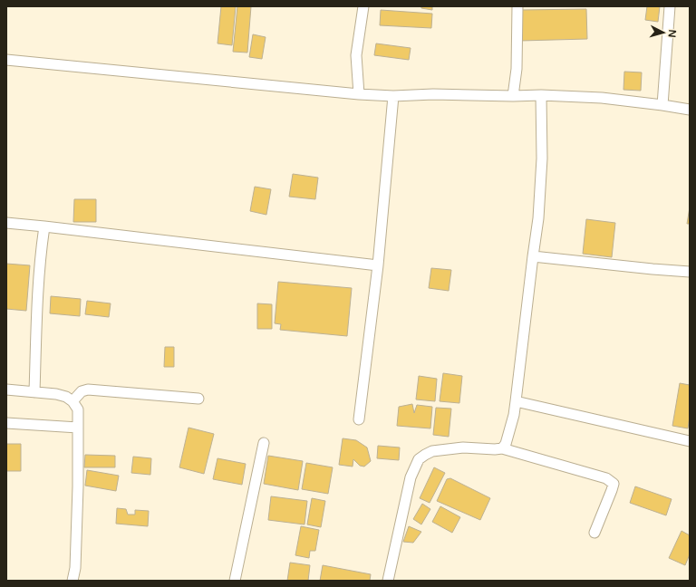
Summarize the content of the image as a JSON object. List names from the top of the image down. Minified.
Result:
{"north":"right"}
